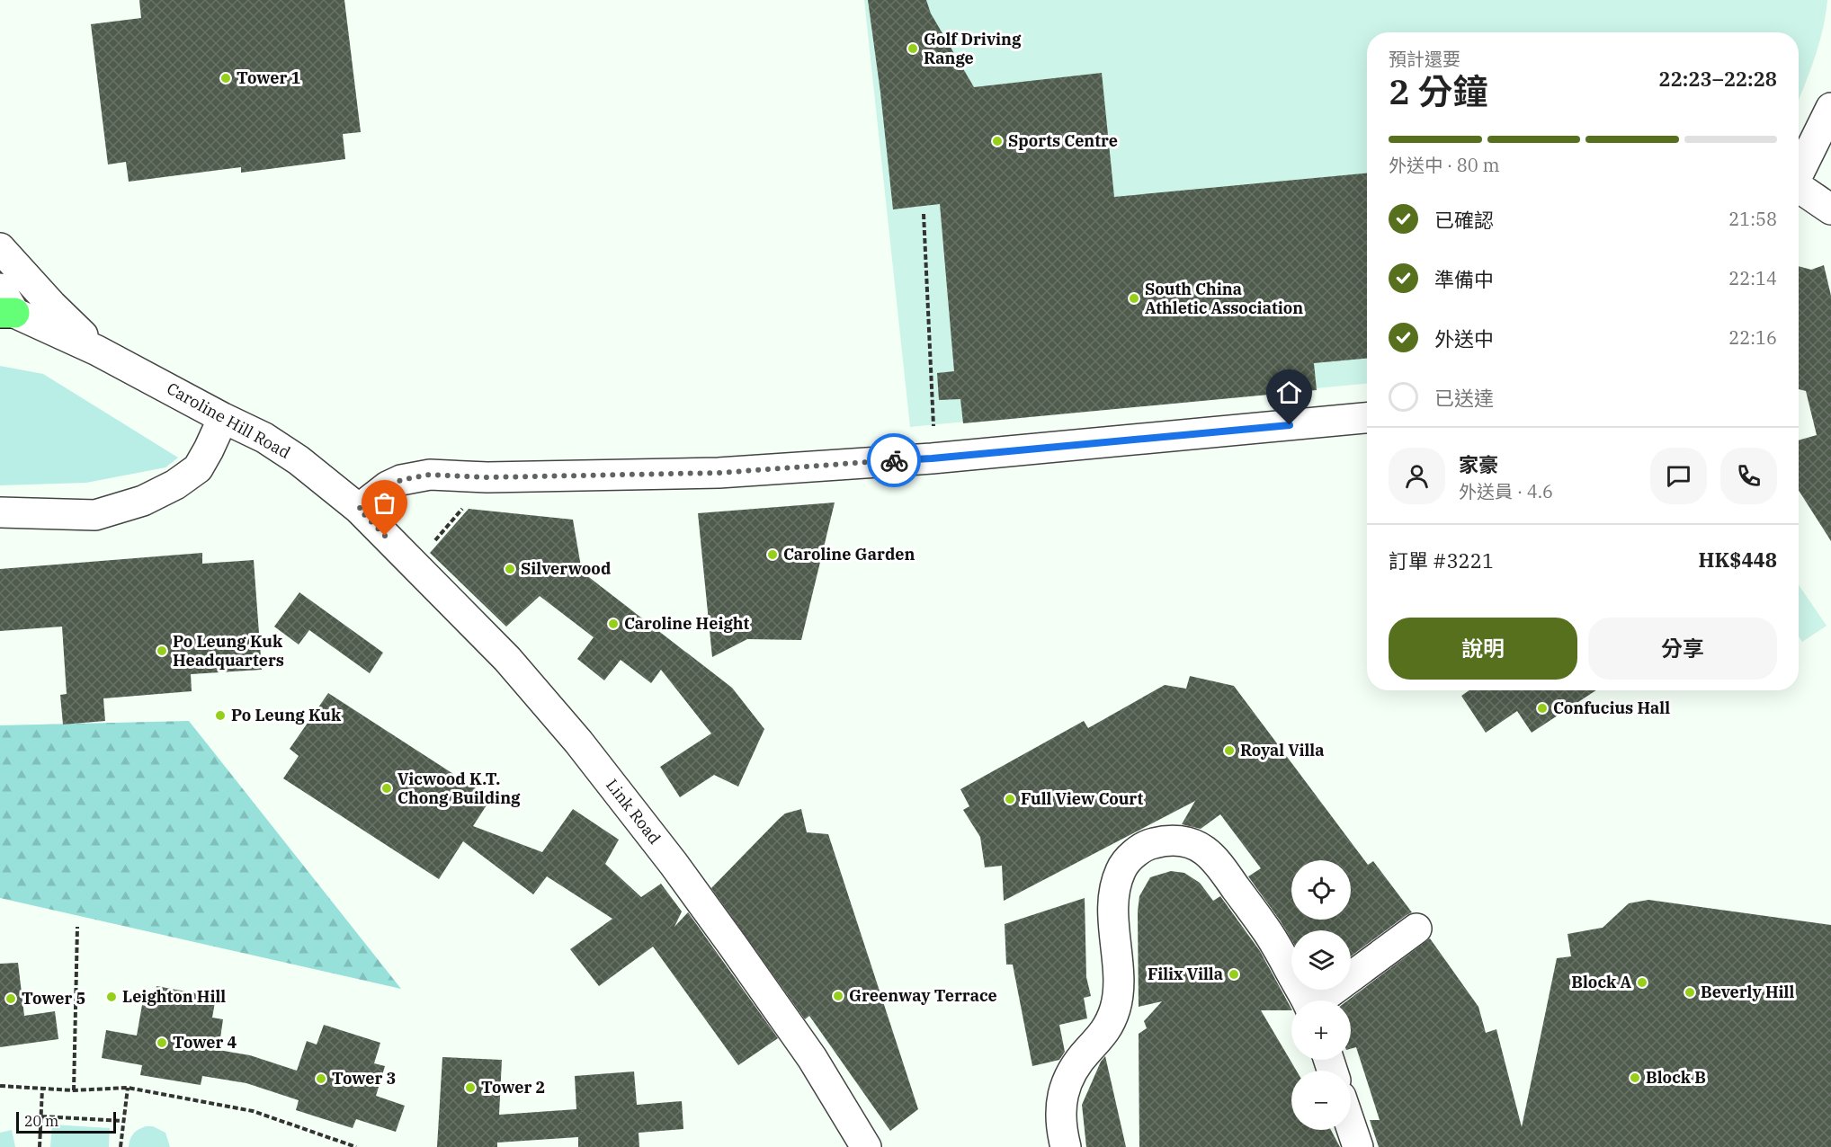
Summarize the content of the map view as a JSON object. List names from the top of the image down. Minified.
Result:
{"streets":{"street":["Caroline Hill Road","Link Road"]},"crossings":[["Caroline Hill Road","Link Road"]],"places":["Golf Driving Range","Tower 1","Sports Centre","South China Athletic Association","Caroline Garden","Silverwood","Caroline Height","Po Leung Kuk Headquarters","Confucius Hall","Po Leung Kuk","Royal Villa","Vicwood K.T. Chong Building","Full View Court","Filix Villa","Block A","Beverly Hill","Greenway Terrace","Leighton Hill","Tower 5","Tower 4","Block B","Tower 3","Tower 2"],"scale_bar":"20 m","page":{"heading":["2 分鐘","預計還要","22:23–22:28"],"panel":["家豪","外送員 · 4.6","訂單 #3221","HK$448"],"bar":"外送中 · 80 m","list":[["已確認","21:58"],["準備中","22:14"],["外送中","22:16"],"已送達"],"buttons":["說明","分享"],"map_buttons":["+","−"],"scale":"20 m"}}
